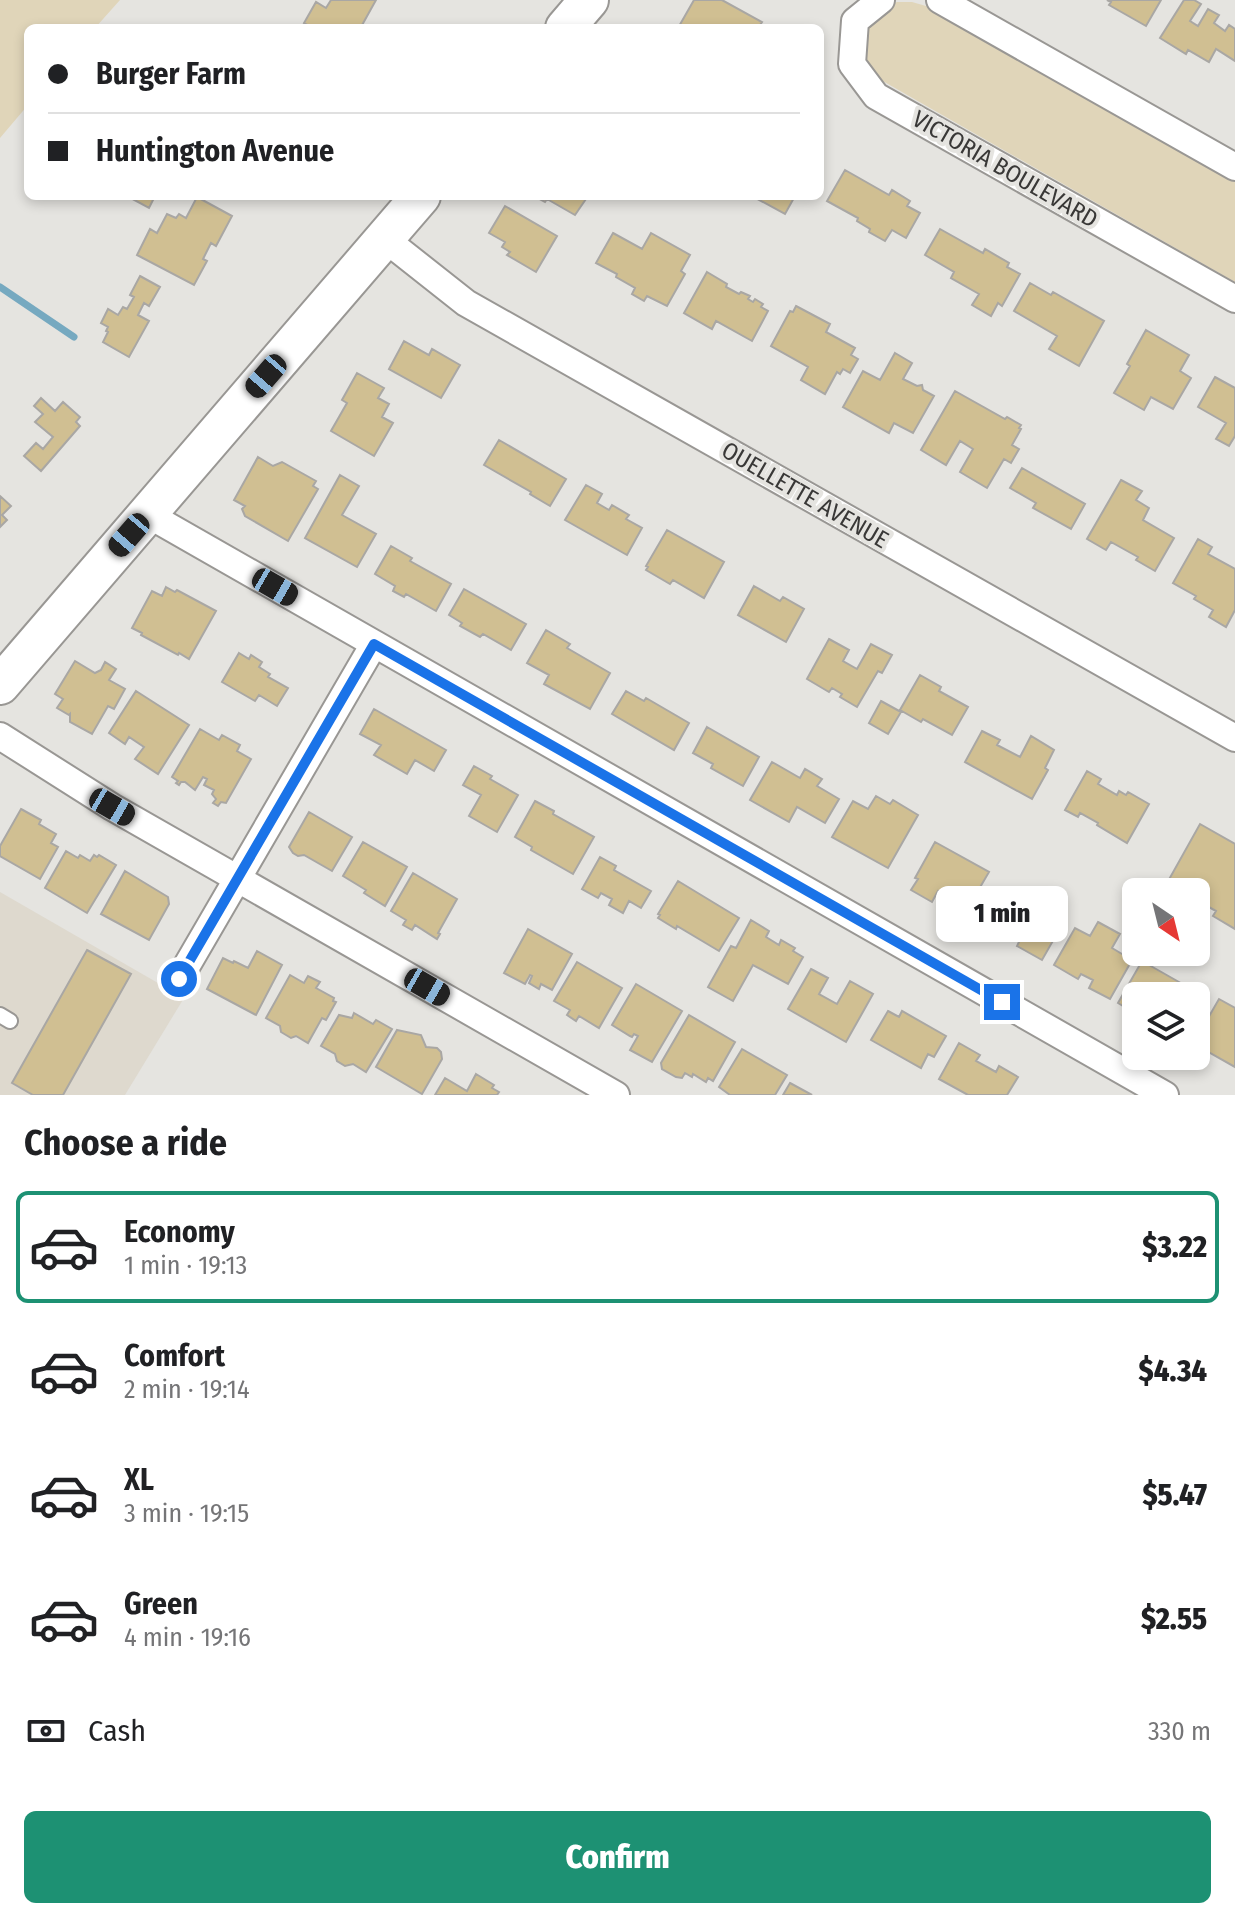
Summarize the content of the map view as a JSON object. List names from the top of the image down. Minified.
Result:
{"streets":{"street":["VICTORIA BOULEVARD","OUELLETTE AVENUE"]},"north":"bottom right","page":{"banner":["Burger Farm","Huntington Avenue"],"bubble":"1 min","heading":"Choose a ride","list":[{"name":"Economy","note":"1 min · 19:13","value":"$3.22"},{"name":"Comfort","note":"2 min · 19:14","value":"$4.34"},{"name":"XL","note":"3 min · 19:15","value":"$5.47"},{"name":"Green","note":"4 min · 19:16","value":"$2.55"}],"pay":["Cash","330 m"],"buttons":"Confirm"}}
